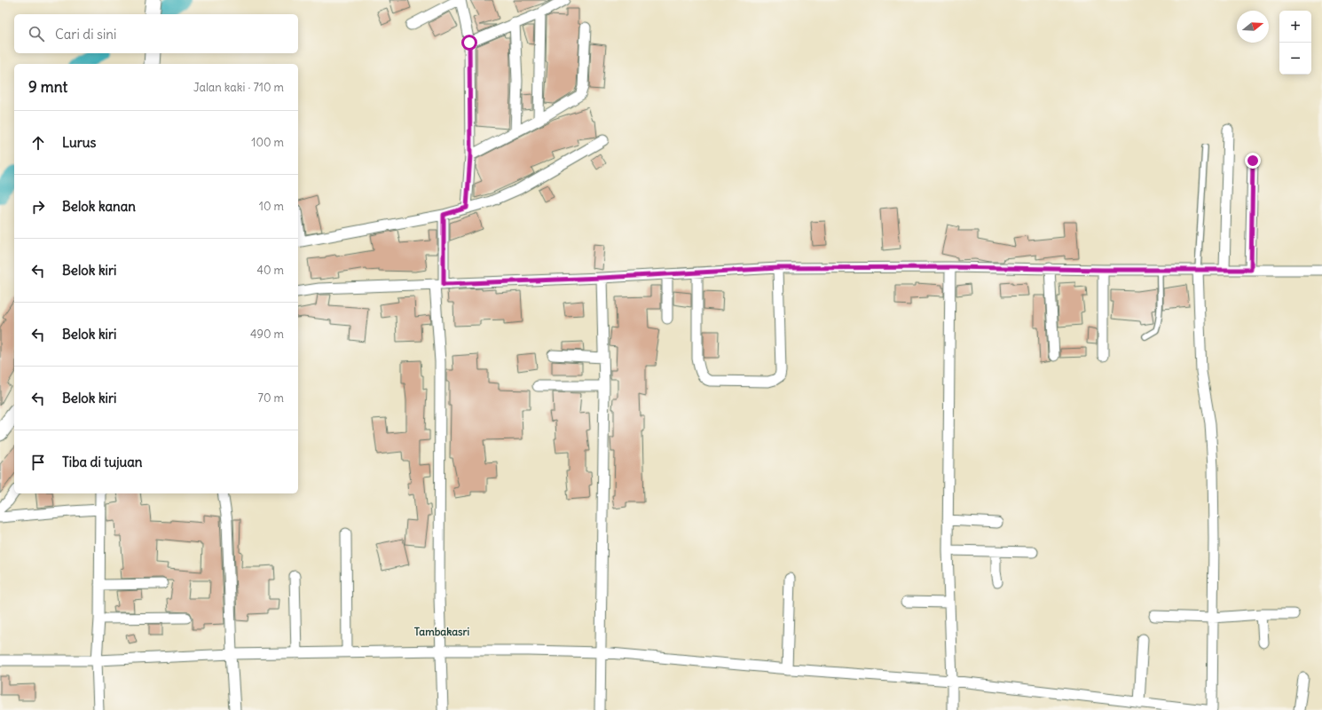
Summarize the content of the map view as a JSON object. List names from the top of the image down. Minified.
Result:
{"districts":["Tambakasri"],"north":"right","page":{"map_buttons":["+","−"],"search":"Cari di sini","heading":["9 mnt","Jalan kaki · 710 m"],"list":[["Lurus","100 m"],["Belok kanan","10 m"],["Belok kiri","40 m"],["Belok kiri","490 m"],["Belok kiri","70 m"],"Tiba di tujuan"]}}
